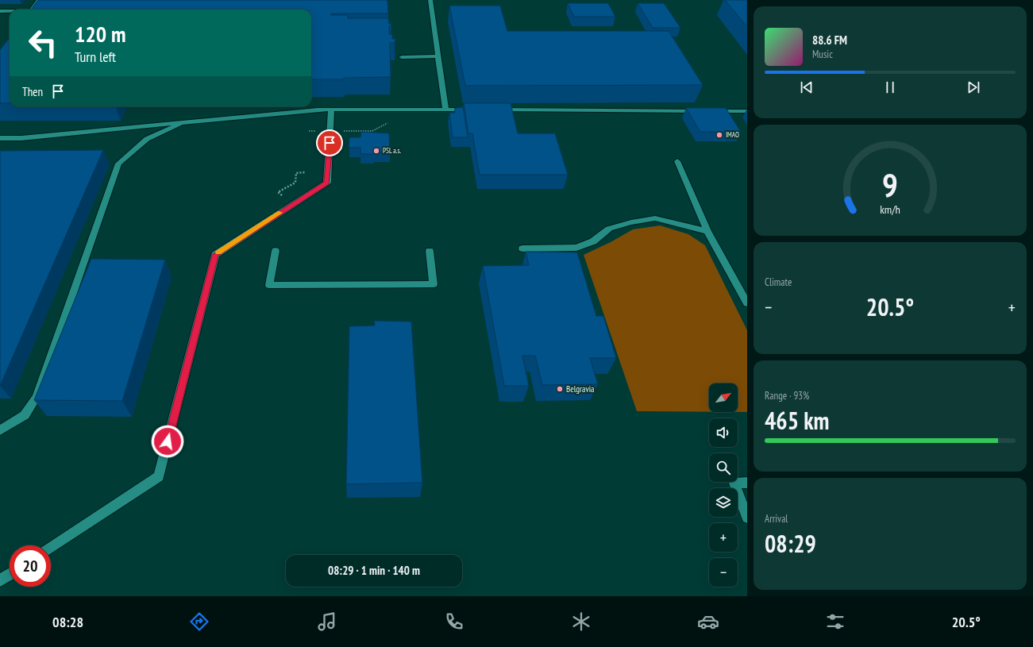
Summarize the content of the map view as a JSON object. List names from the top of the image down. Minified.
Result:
{"places":["IMAO","PSL a.s.","Belgravia"],"north":"top right","page":{"turn":["120 m","Turn left"],"song":["88.6 FM","Music"],"then":"Then","tile":["Climate",["Range · 93%","465 km"],["Arrival","08:29"]],"heat":["−","20.5°","+"],"map_buttons":["+","−"],"limit":"20","trip":"08:29 · 1 min · 140 m","tabs":["08:28","20.5°"],"gauge":["9","km/h"]}}
